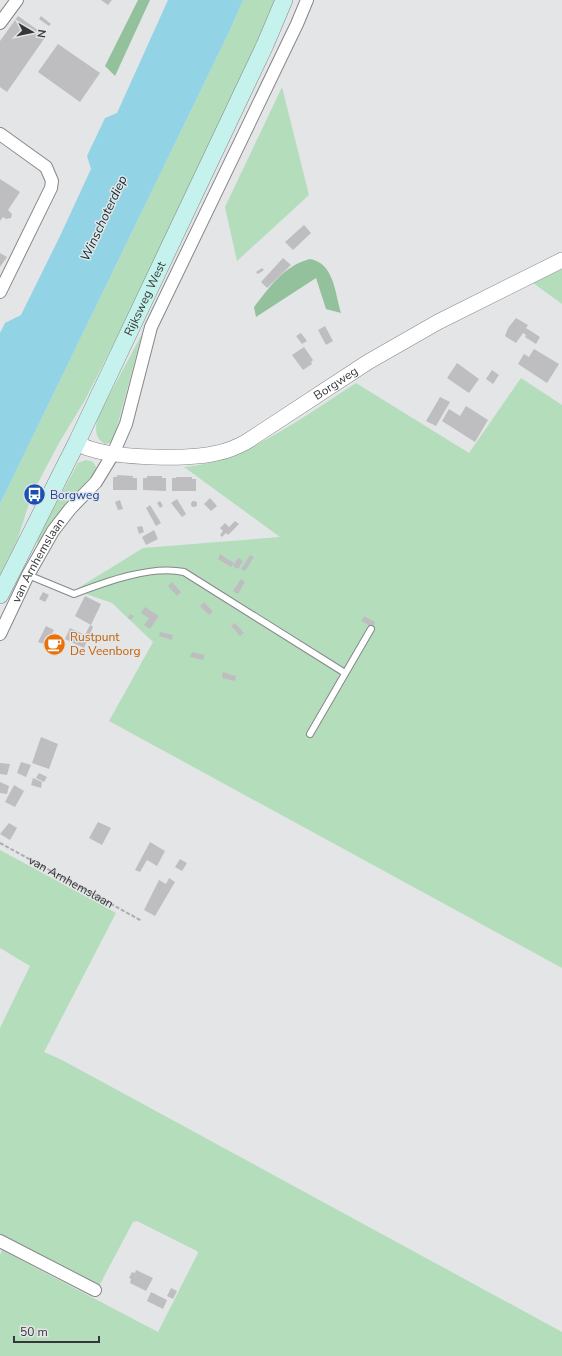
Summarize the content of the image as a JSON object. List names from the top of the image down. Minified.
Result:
{"streets":{"main road":["Rijksweg West"],"street":["Borgweg","van Arnhemslaan"]},"crossings":[["Rijksweg West","Borgweg"],["Rijksweg West","van Arnhemslaan"],["Borgweg","van Arnhemslaan"]],"water":["Winschoterdiep"],"places":{"bus stop":["Borgweg"],"cafe":["Rustpunt De Veenborg"]},"scale_bar":"50 m","north":"right"}
